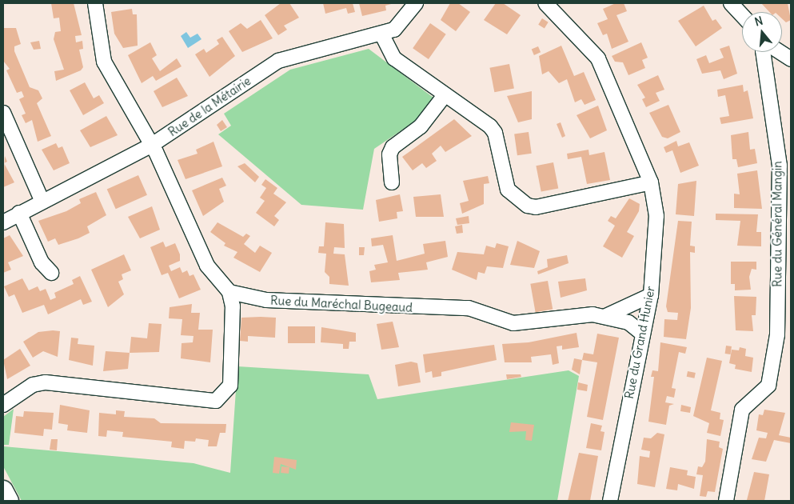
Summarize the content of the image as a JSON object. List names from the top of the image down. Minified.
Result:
{"streets":{"street":["Rue de la Métairie","Rue du Général Mangin","Rue du Maréchal Bugeaud","Rue du Grand Hunier"]},"crossings":[["Rue du Maréchal Bugeaud","Rue du Grand Hunier"]],"north":"top"}
